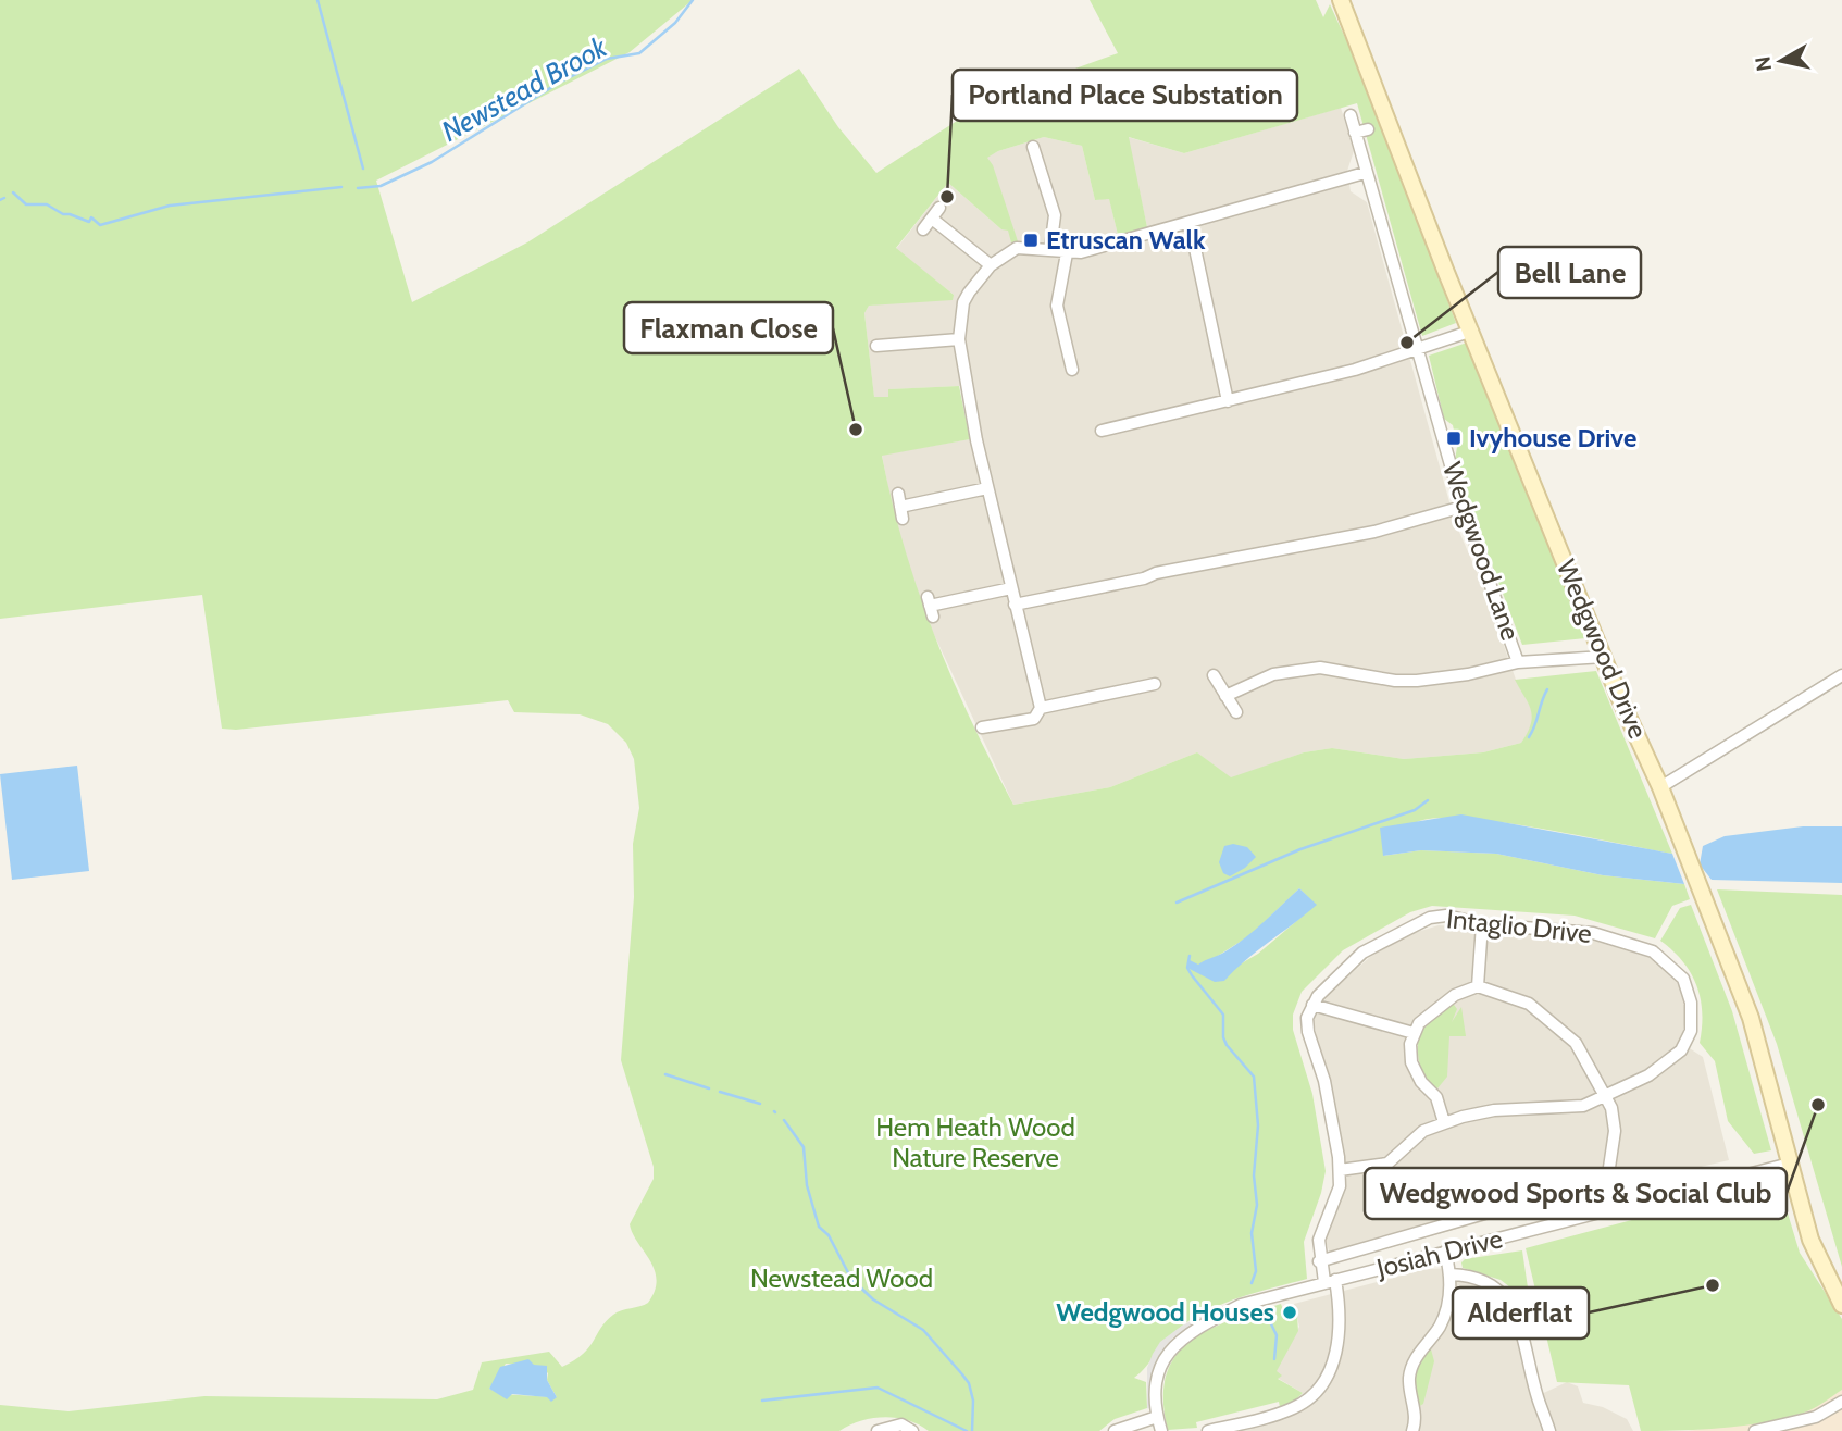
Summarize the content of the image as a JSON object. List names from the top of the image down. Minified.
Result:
{"streets":{"street":["Wedgwood Lane","Wedgwood Drive","Intaglio Drive","Josiah Drive"]},"crossings":[["Wedgwood Drive","Josiah Drive"]],"water":["Newstead Brook"],"parks":["Hem Heath Wood Nature Reserve","Newstead Wood"],"places":{"other":["Portland Place Substation","Bell Lane","Flaxman Close","Wedgwood Sports & Social Club","Alderflat","Wedgwood Houses"],"transit":["Etruscan Walk","Ivyhouse Drive"]},"north":"left"}
